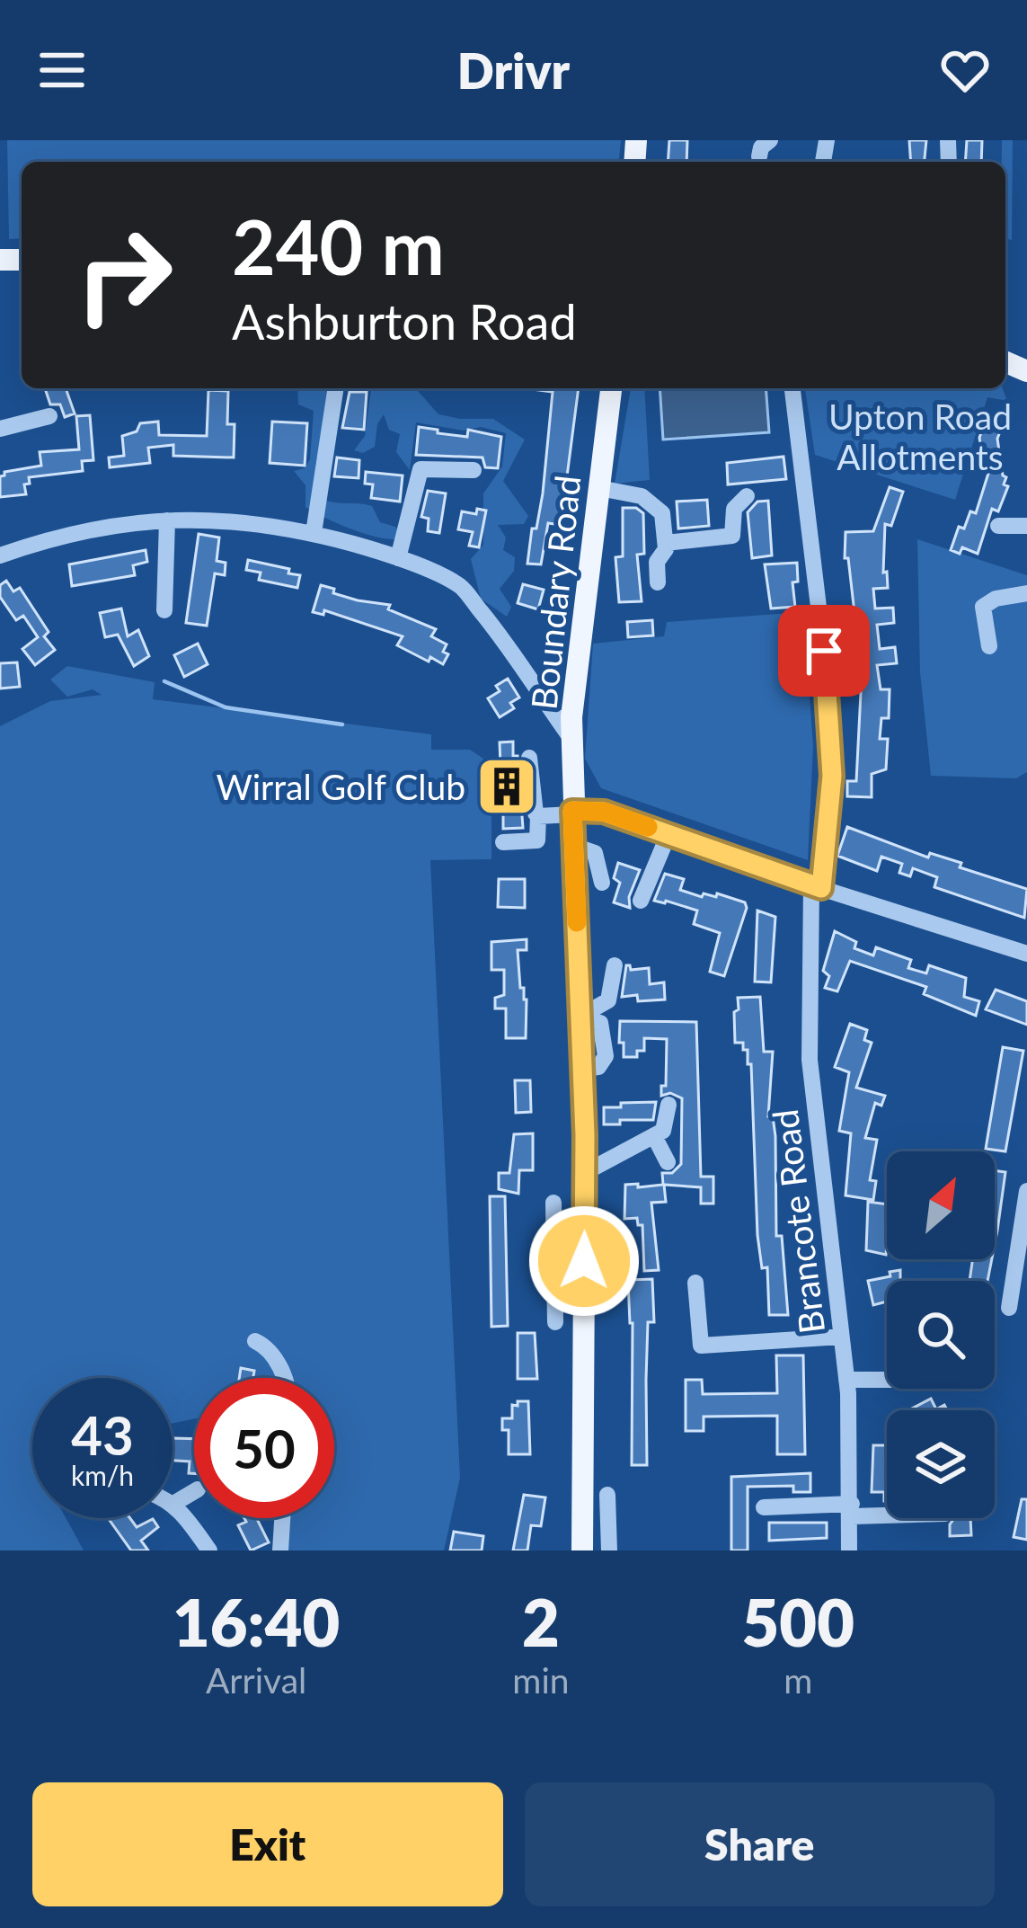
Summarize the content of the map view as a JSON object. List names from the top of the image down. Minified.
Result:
{"streets":{"main road":["Boundary Road"],"street":["Brancote Road"]},"parks":["Upton Road Allotments"],"places":{"building":["Wirral Golf Club"]},"north":"top right","page":{"header":"Drivr","turn":["240 m","Ashburton Road"],"speed":"43 km/h","limit":"50","eta":["16:40","Arrival","2","min","500","m"],"buttons":["Exit","Share"]}}
